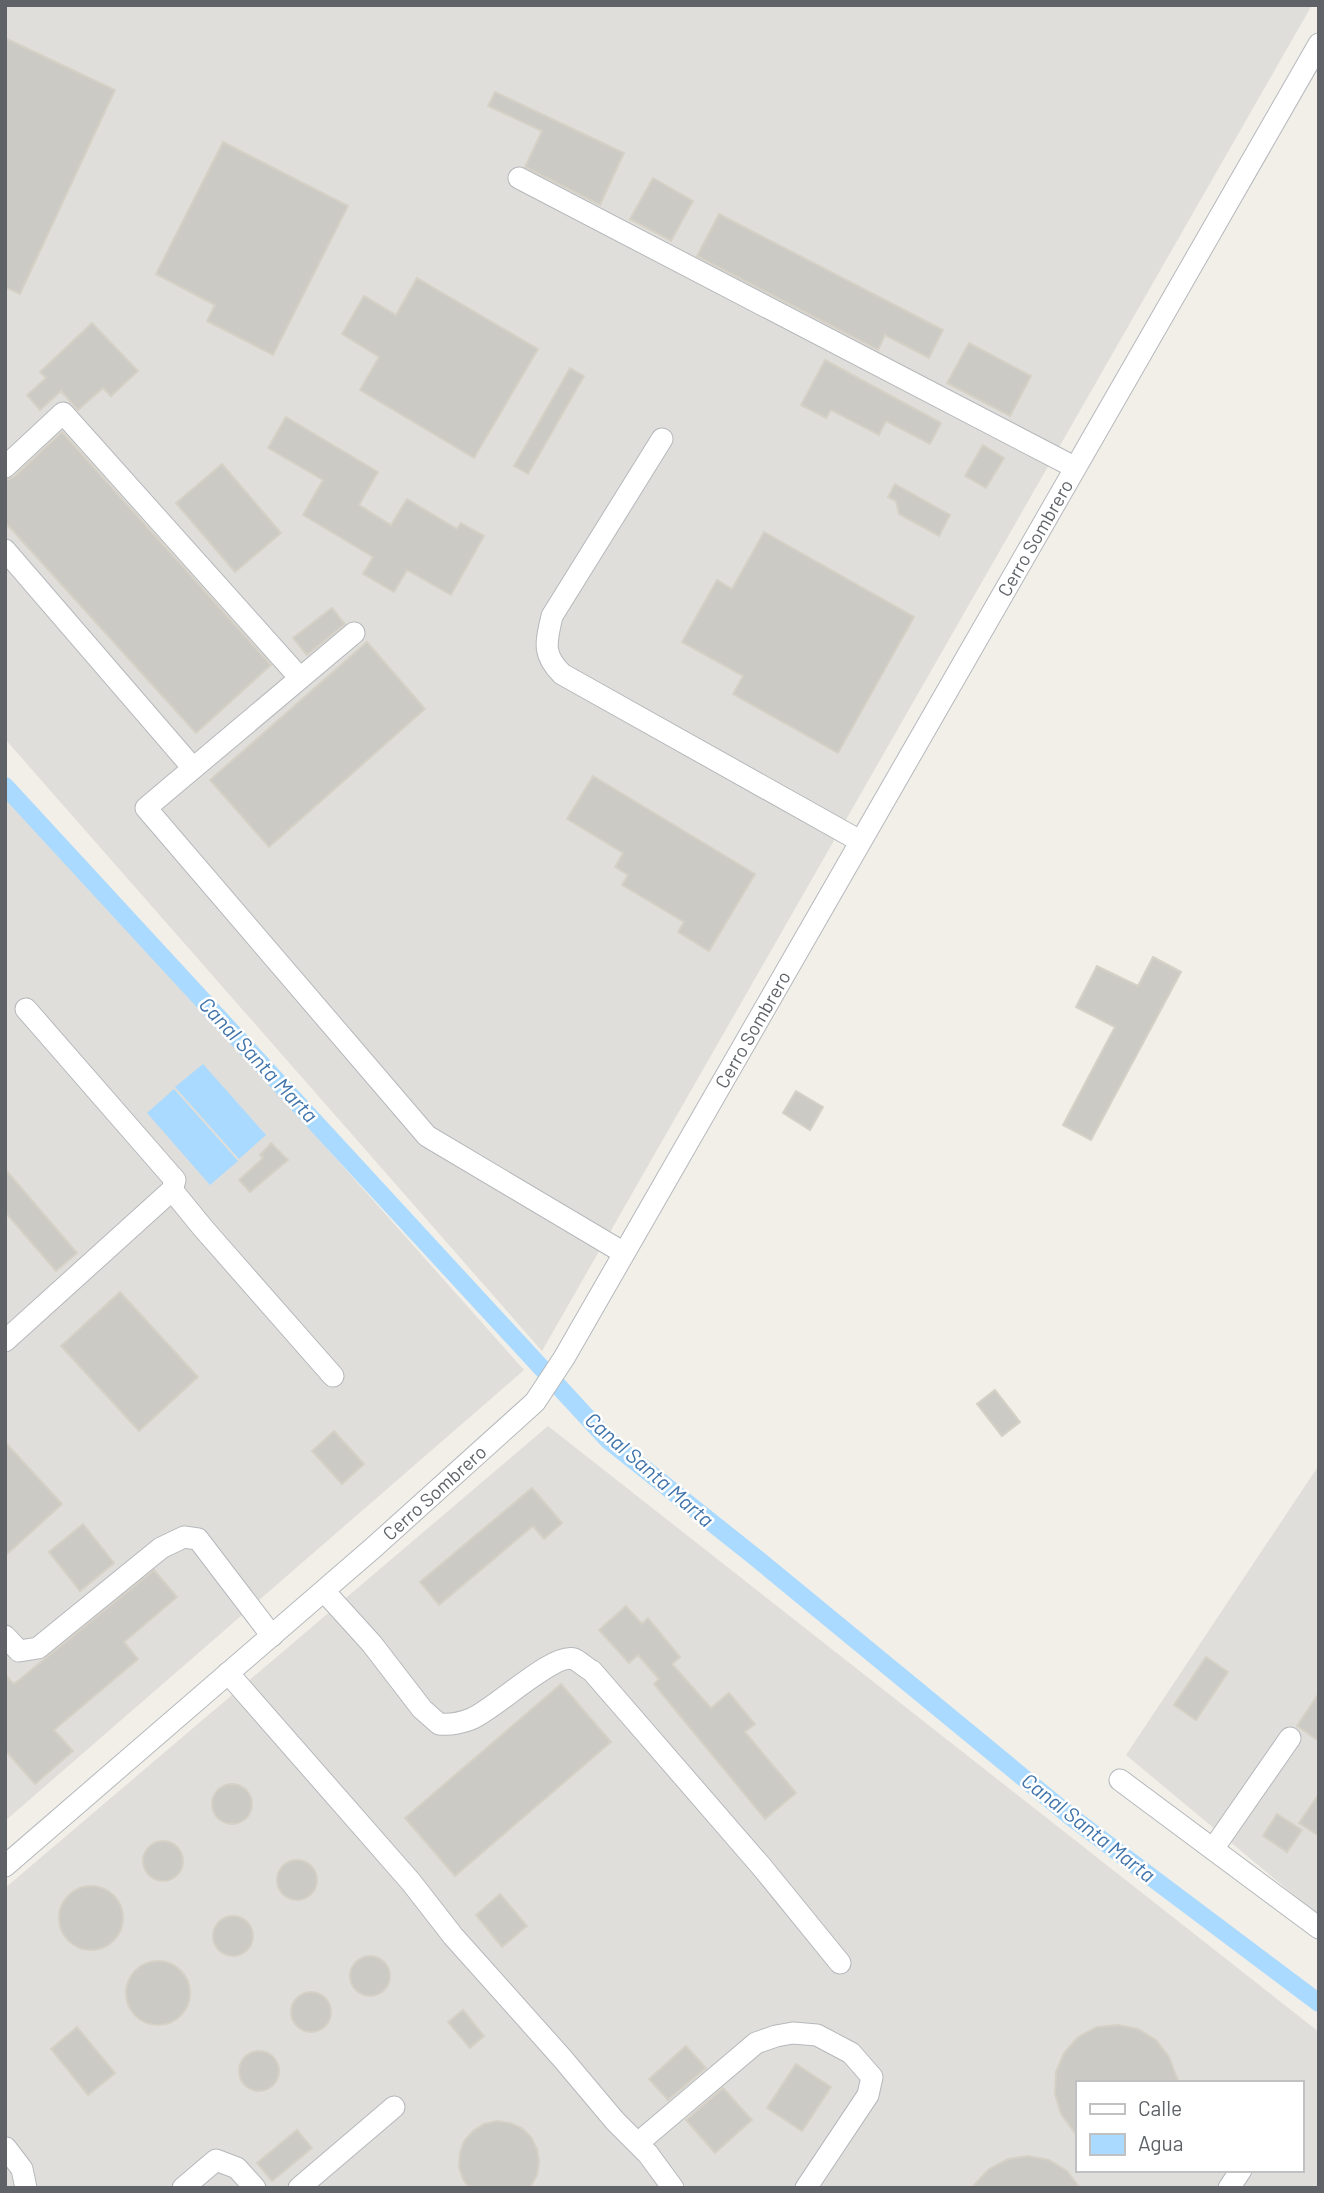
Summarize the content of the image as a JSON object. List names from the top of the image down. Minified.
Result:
{"streets":{"street":["Cerro Sombrero"]},"water":["Canal Santa Marta"],"legend":["Calle","Agua"]}
